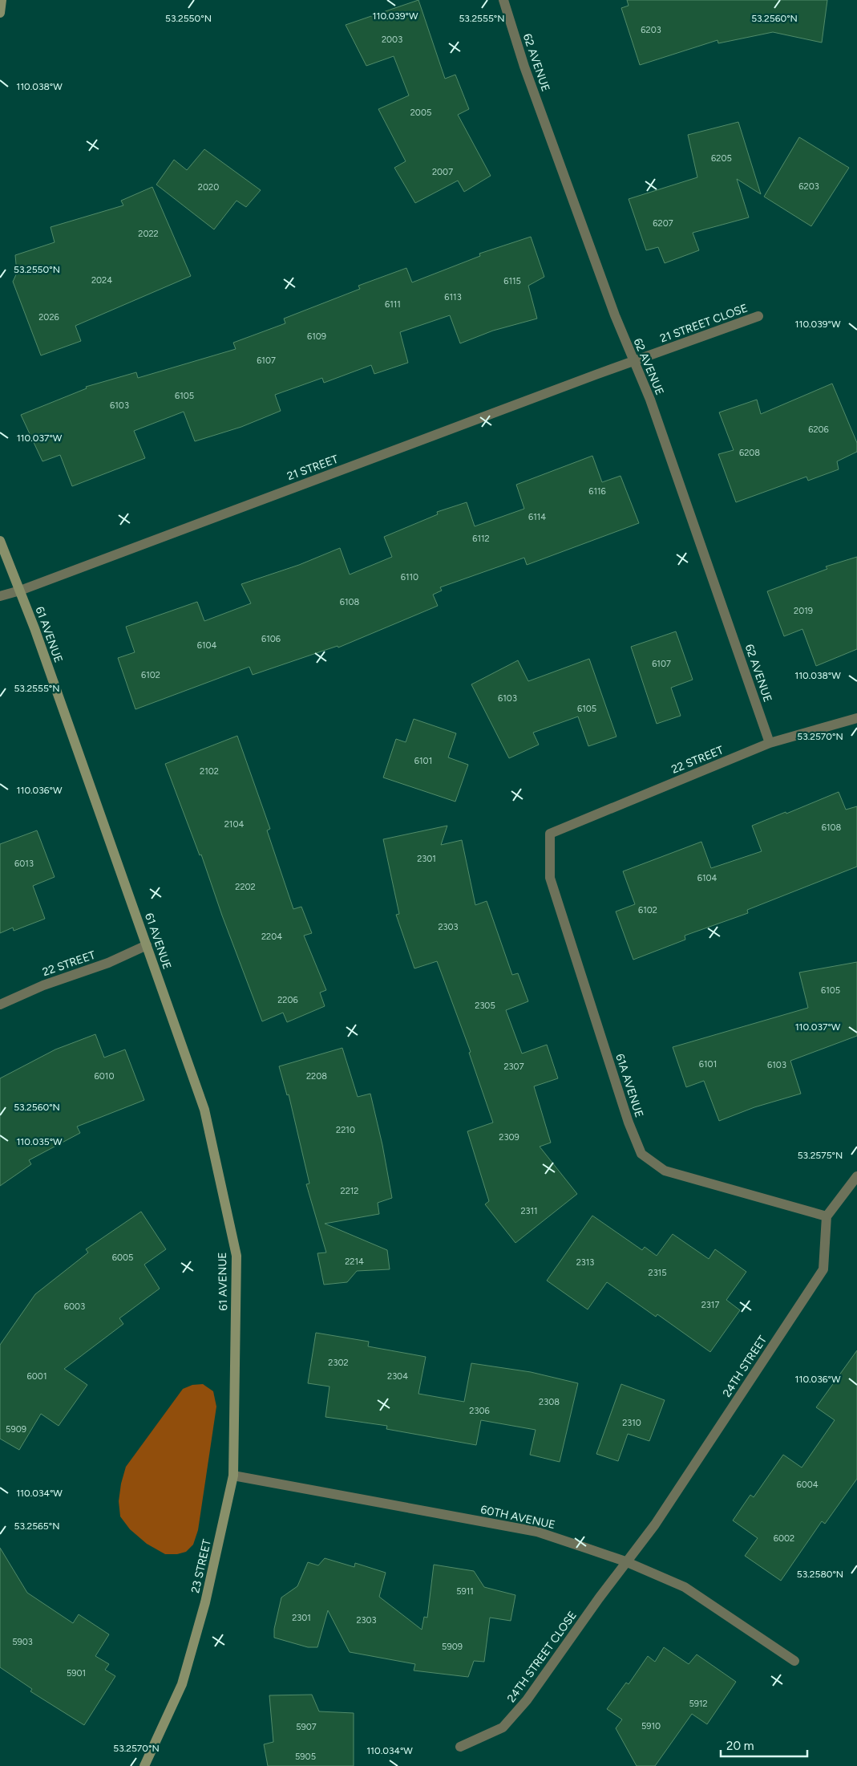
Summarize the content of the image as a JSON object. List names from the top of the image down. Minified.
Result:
{"streets":{"street":["62 AVENUE","21 STREET CLOSE","21 STREET","61 AVENUE","22 STREET","61A AVENUE","24TH STREET","60TH AVENUE","23 STREET","24TH STREET CLOSE"]},"crossings":[["62 AVENUE","21 STREET CLOSE"],["62 AVENUE","21 STREET"],["62 AVENUE","22 STREET"],["21 STREET CLOSE","21 STREET"],["21 STREET","61 AVENUE"],["61 AVENUE","22 STREET"],["61 AVENUE","23 STREET"],["22 STREET","61A AVENUE"],["61A AVENUE","24TH STREET"],["24TH STREET","60TH AVENUE"],["24TH STREET","24TH STREET CLOSE"],["60TH AVENUE","23 STREET"],["60TH AVENUE","24TH STREET CLOSE"]],"house_numbers":["6203","2003","2005","6205","2007","6203","2020","6207","2022","2024","6115","6113","6111","2026","6109","6107","6105","6103","6206","6208","6116","6114","6112","6110","6108","2019","6106","6104","6107","6102","6103","6105","6101","2102","2104","6108","2301","6013","6104","2202","6102","2303","2204","6105","2206","2305","6101","6103","2307","6010","2208","2210","2309","2212","2311","6005","2214","2313","2315","2317","6003","2302","6001","2304","2308","2306","2310","5909","6004","6002","5911","2301","2303","5903","5909","5901","5912","5910","5907","5905"],"scale_bar":"20 m","coordinates":["110.039°W","53.2550°N","53.2555°N","53.2560°N","110.038°W","110.037°W","53.2570°N","110.036°W","110.035°W","53.2575°N","110.034°W","53.2565°N","53.2580°N"]}
